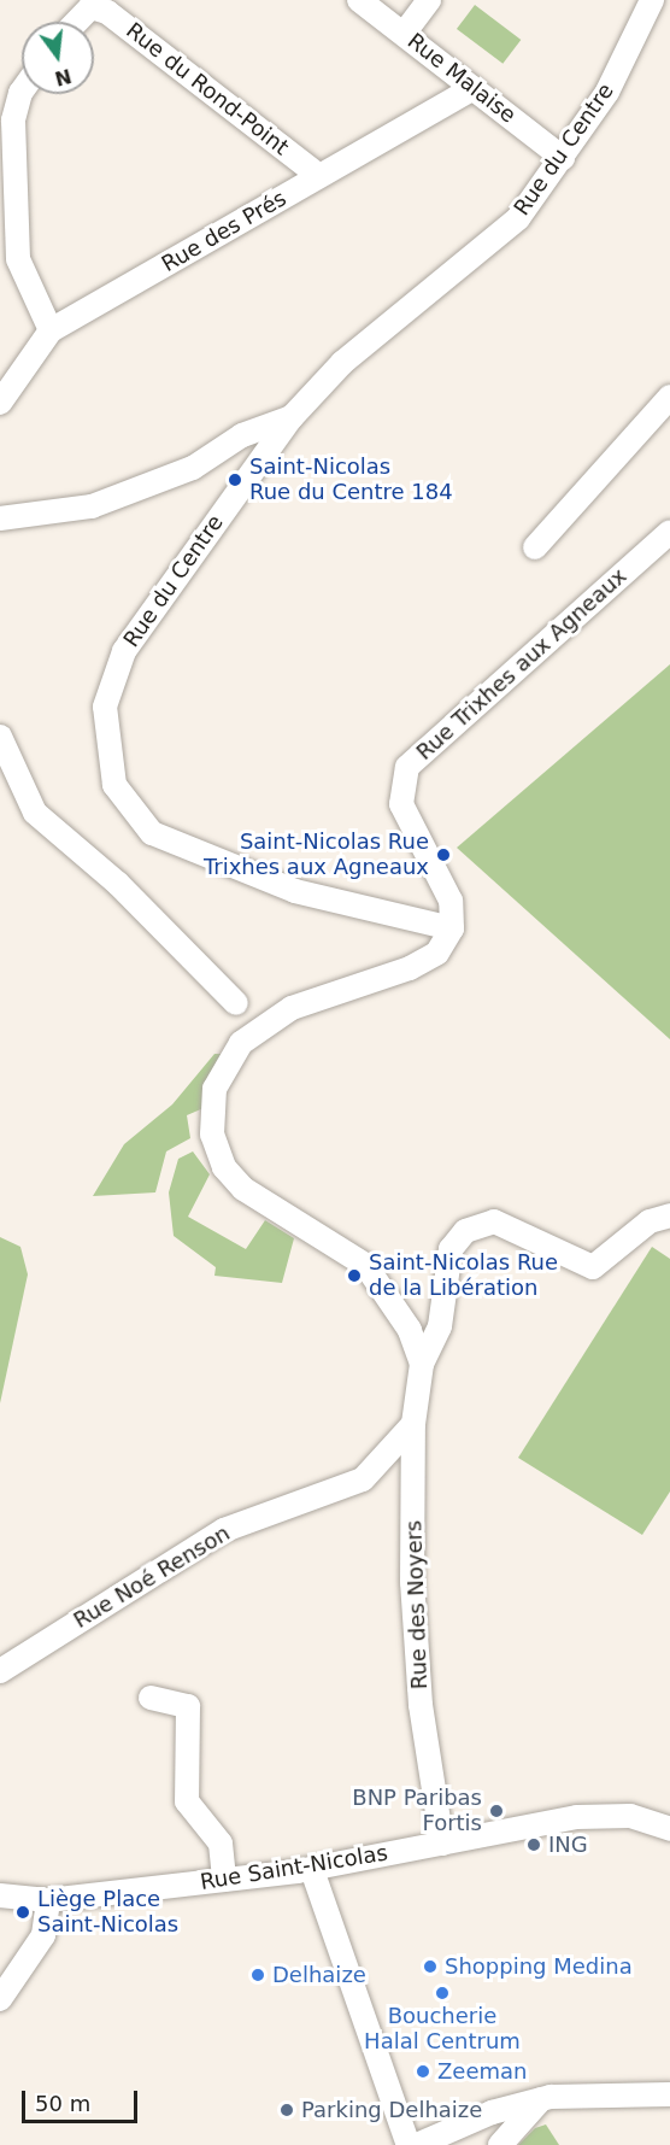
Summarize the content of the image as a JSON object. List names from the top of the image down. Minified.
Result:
{"streets":{"street":["Rue Malaise","Rue du Rond-Point","Rue du Centre","Rue des Prés","Rue Trixhes aux Agneaux","Rue Noé Renson","Rue des Noyers","Rue Saint-Nicolas"]},"crossings":[["Rue Malaise","Rue du Centre"],["Rue Malaise","Rue des Prés"],["Rue du Rond-Point","Rue des Prés"],["Rue du Centre","Rue Trixhes aux Agneaux"],["Rue Noé Renson","Rue des Noyers"],["Rue des Noyers","Rue Saint-Nicolas"]],"places":["Saint-Nicolas Rue du Centre 184","Saint-Nicolas Rue Trixhes aux Agneaux","Saint-Nicolas Rue de la Libération","BNP Paribas Fortis","ING","Liège Place Saint-Nicolas","Shopping Medina","Delhaize","Boucherie Halal Centrum","Zeeman","Parking Delhaize"],"scale_bar":"50 m","north":"bottom"}
